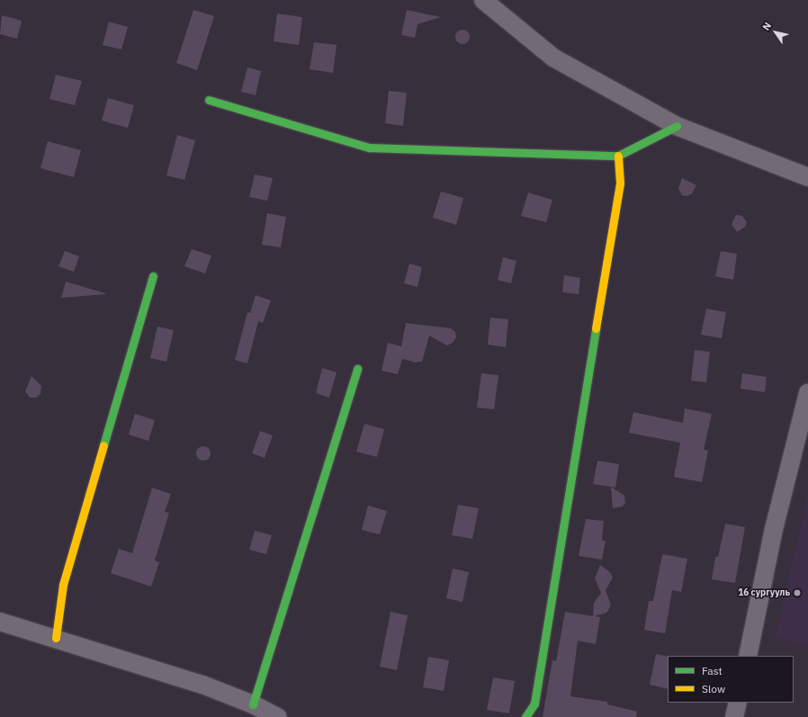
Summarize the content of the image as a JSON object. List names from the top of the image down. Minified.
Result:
{"places":["16 сургууль"],"legend":["Fast","Slow"],"north":"top left"}
